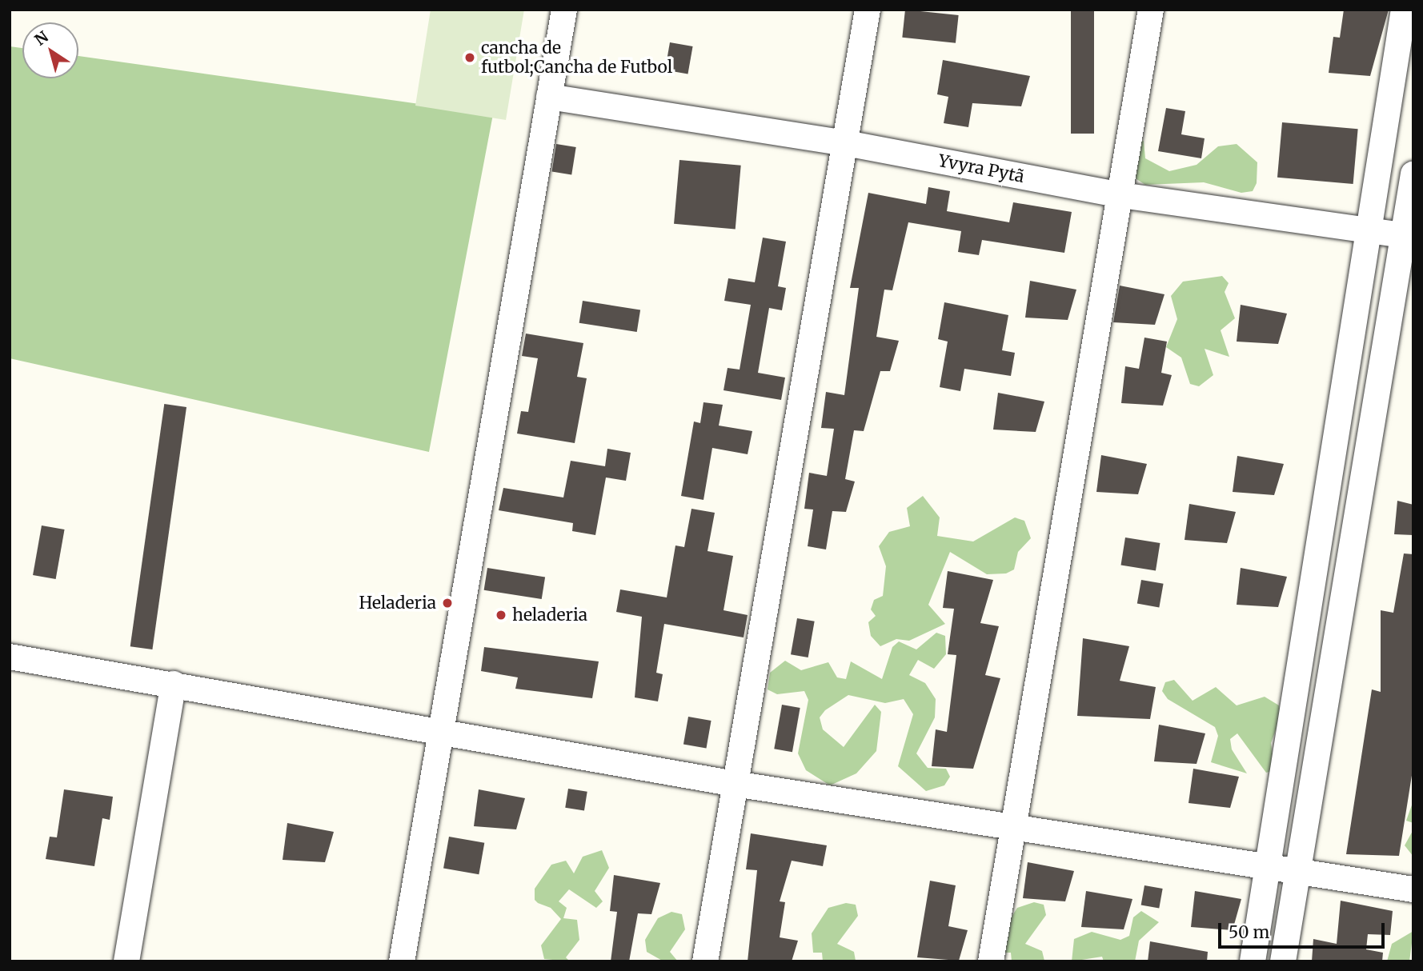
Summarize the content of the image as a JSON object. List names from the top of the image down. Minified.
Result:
{"streets":{"street":["Yvyra Pytã"]},"places":["cancha de futbol;Cancha de Futbol","Heladeria","heladeria"],"scale_bar":"50 m","north":"top left"}
